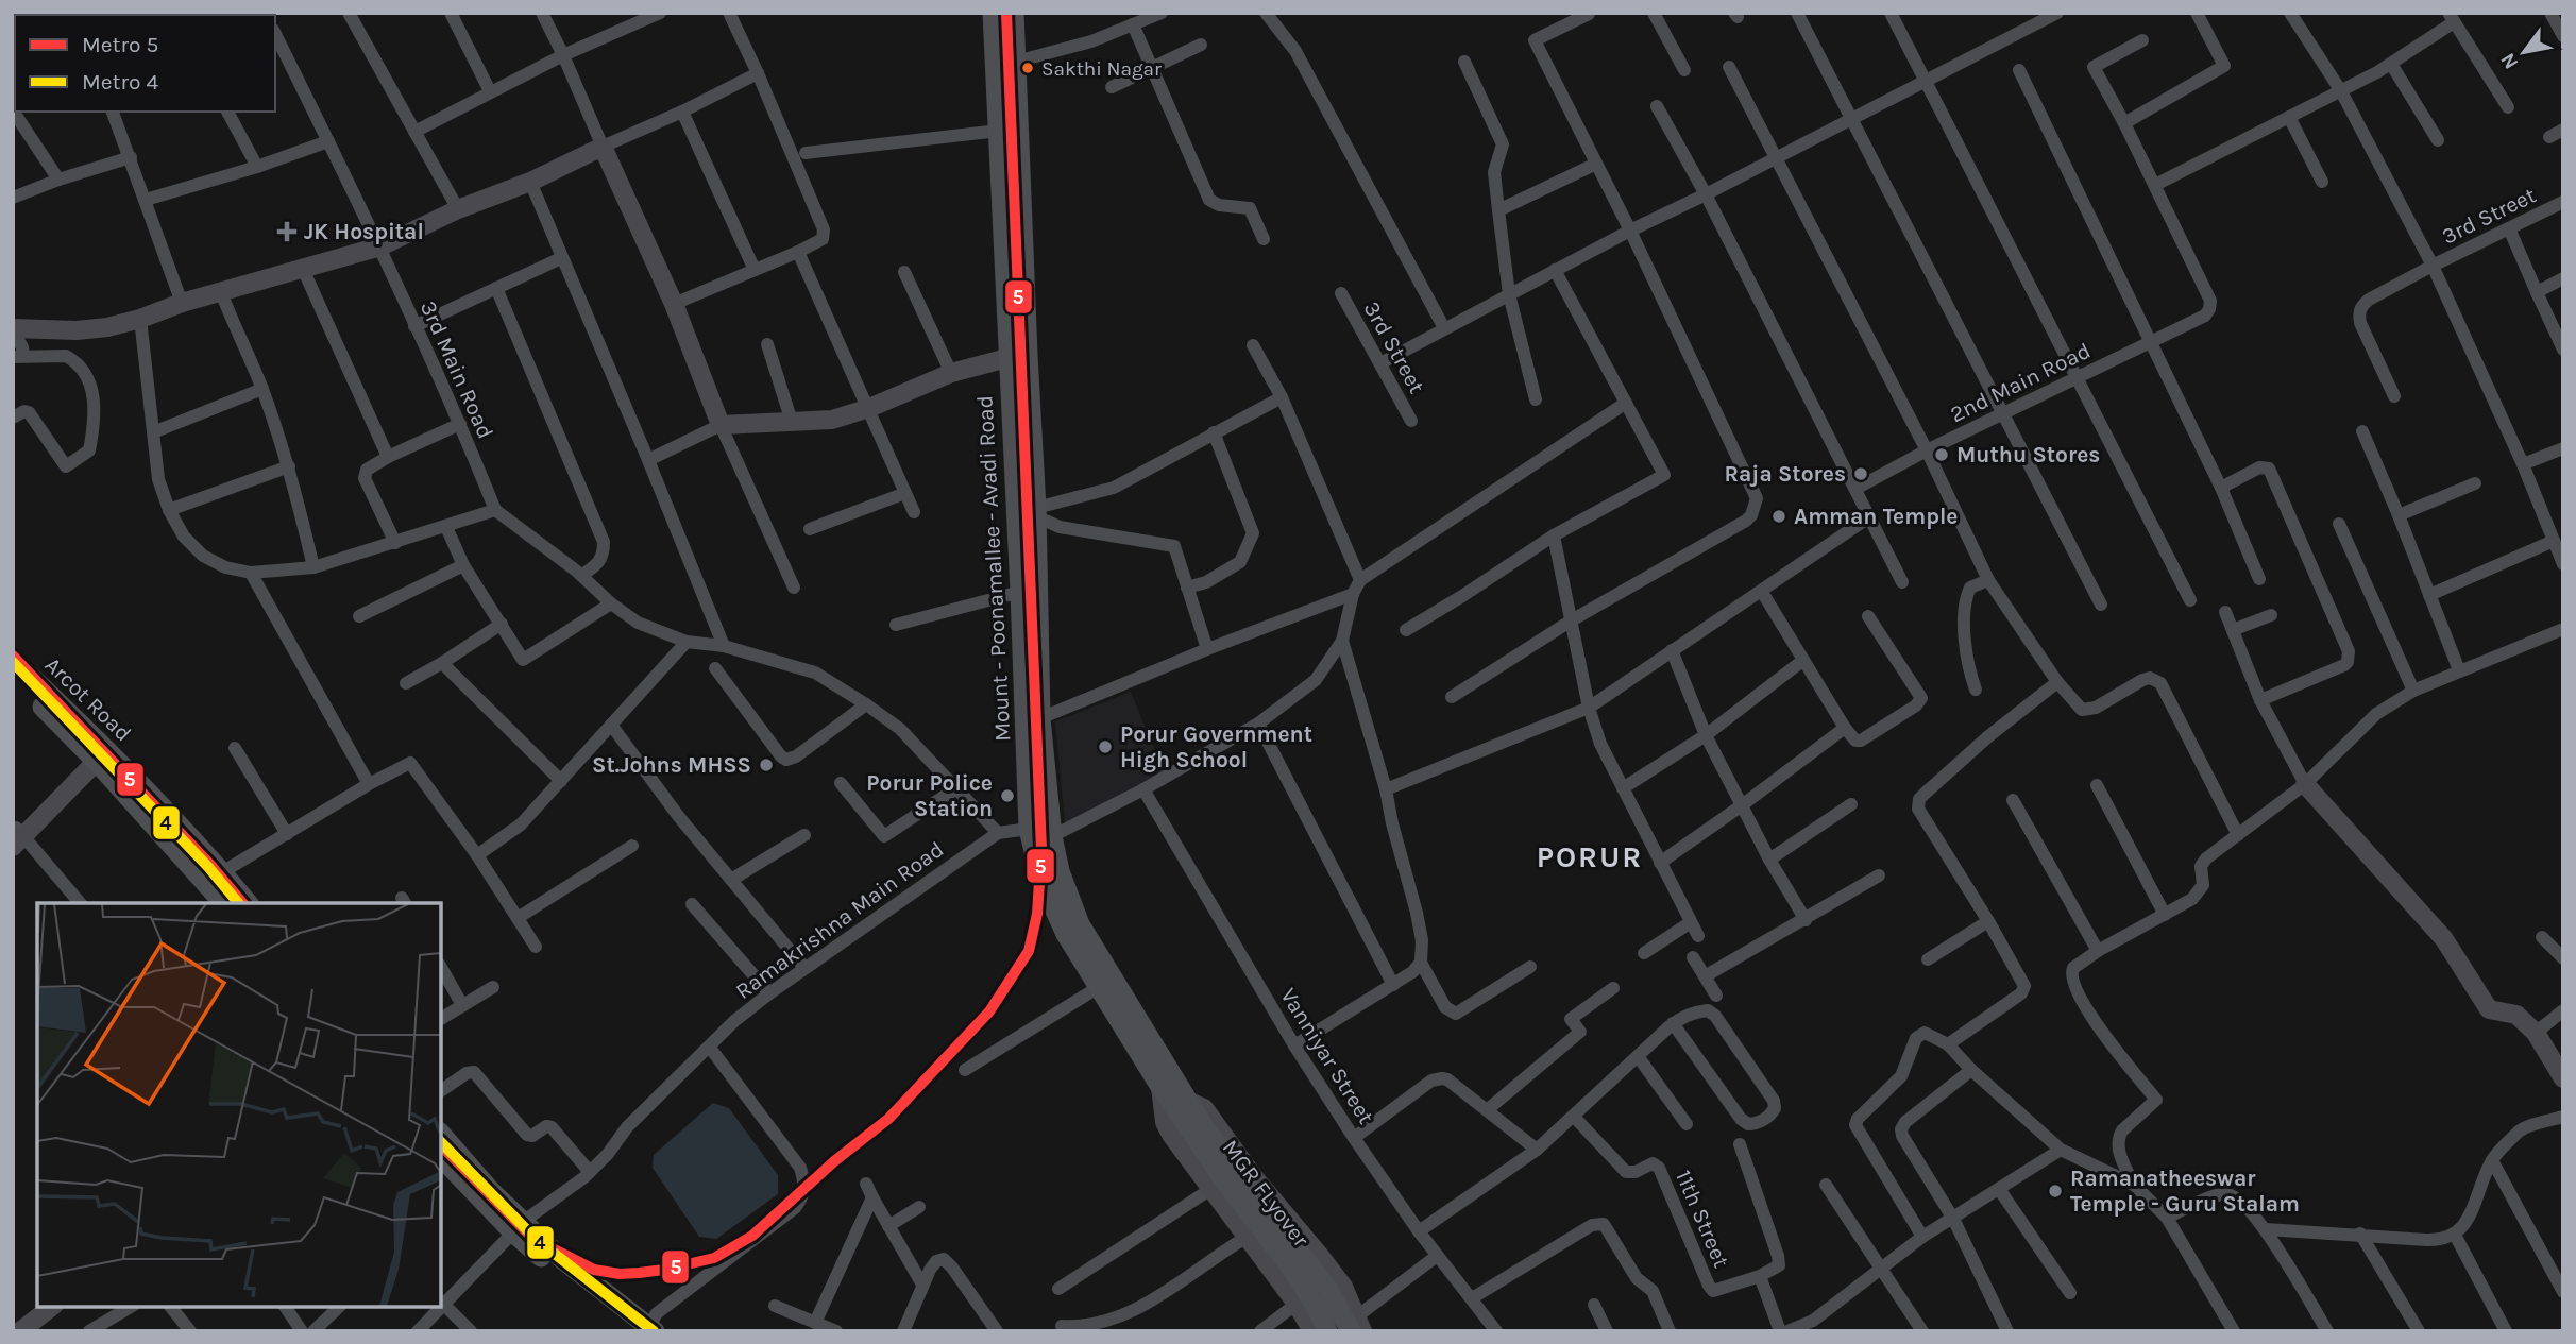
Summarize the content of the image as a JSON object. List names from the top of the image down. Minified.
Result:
{"streets":{"main road":["Mount - Poonamallee - Avadi Road","Arcot Road","MGR FLyover"],"street":["3rd Street","3rd Main Road","2nd Main Road","Ramakrishna Main Road","Vanniyar Street","11th Street"]},"crossings":[["Mount - Poonamallee - Avadi Road","MGR FLyover"]],"districts":["PORUR"],"places":{"other":["Sakthi Nagar","Muthu Stores","Raja Stores","Amman Temple","Porur Government High School","St.Johns MHSS","Porur Police Station","Ramanatheeswar Temple - Guru Stalam"],"health":["JK Hospital"]},"lines":["metro line 5","metro line 4"],"legend":["Metro 5","Metro 4"],"north":"bottom left"}
